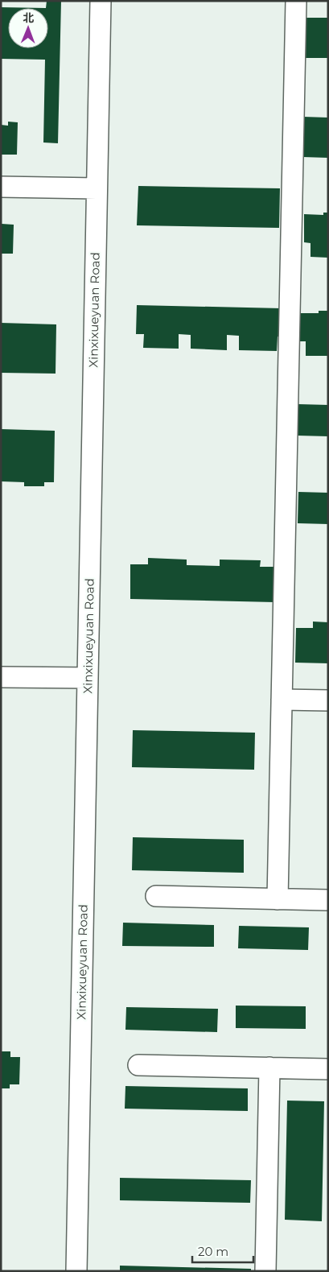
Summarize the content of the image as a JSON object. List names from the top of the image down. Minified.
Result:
{"streets":{"street":["Xinxixueyuan Road"]},"scale_bar":"20 m","north":"top"}
